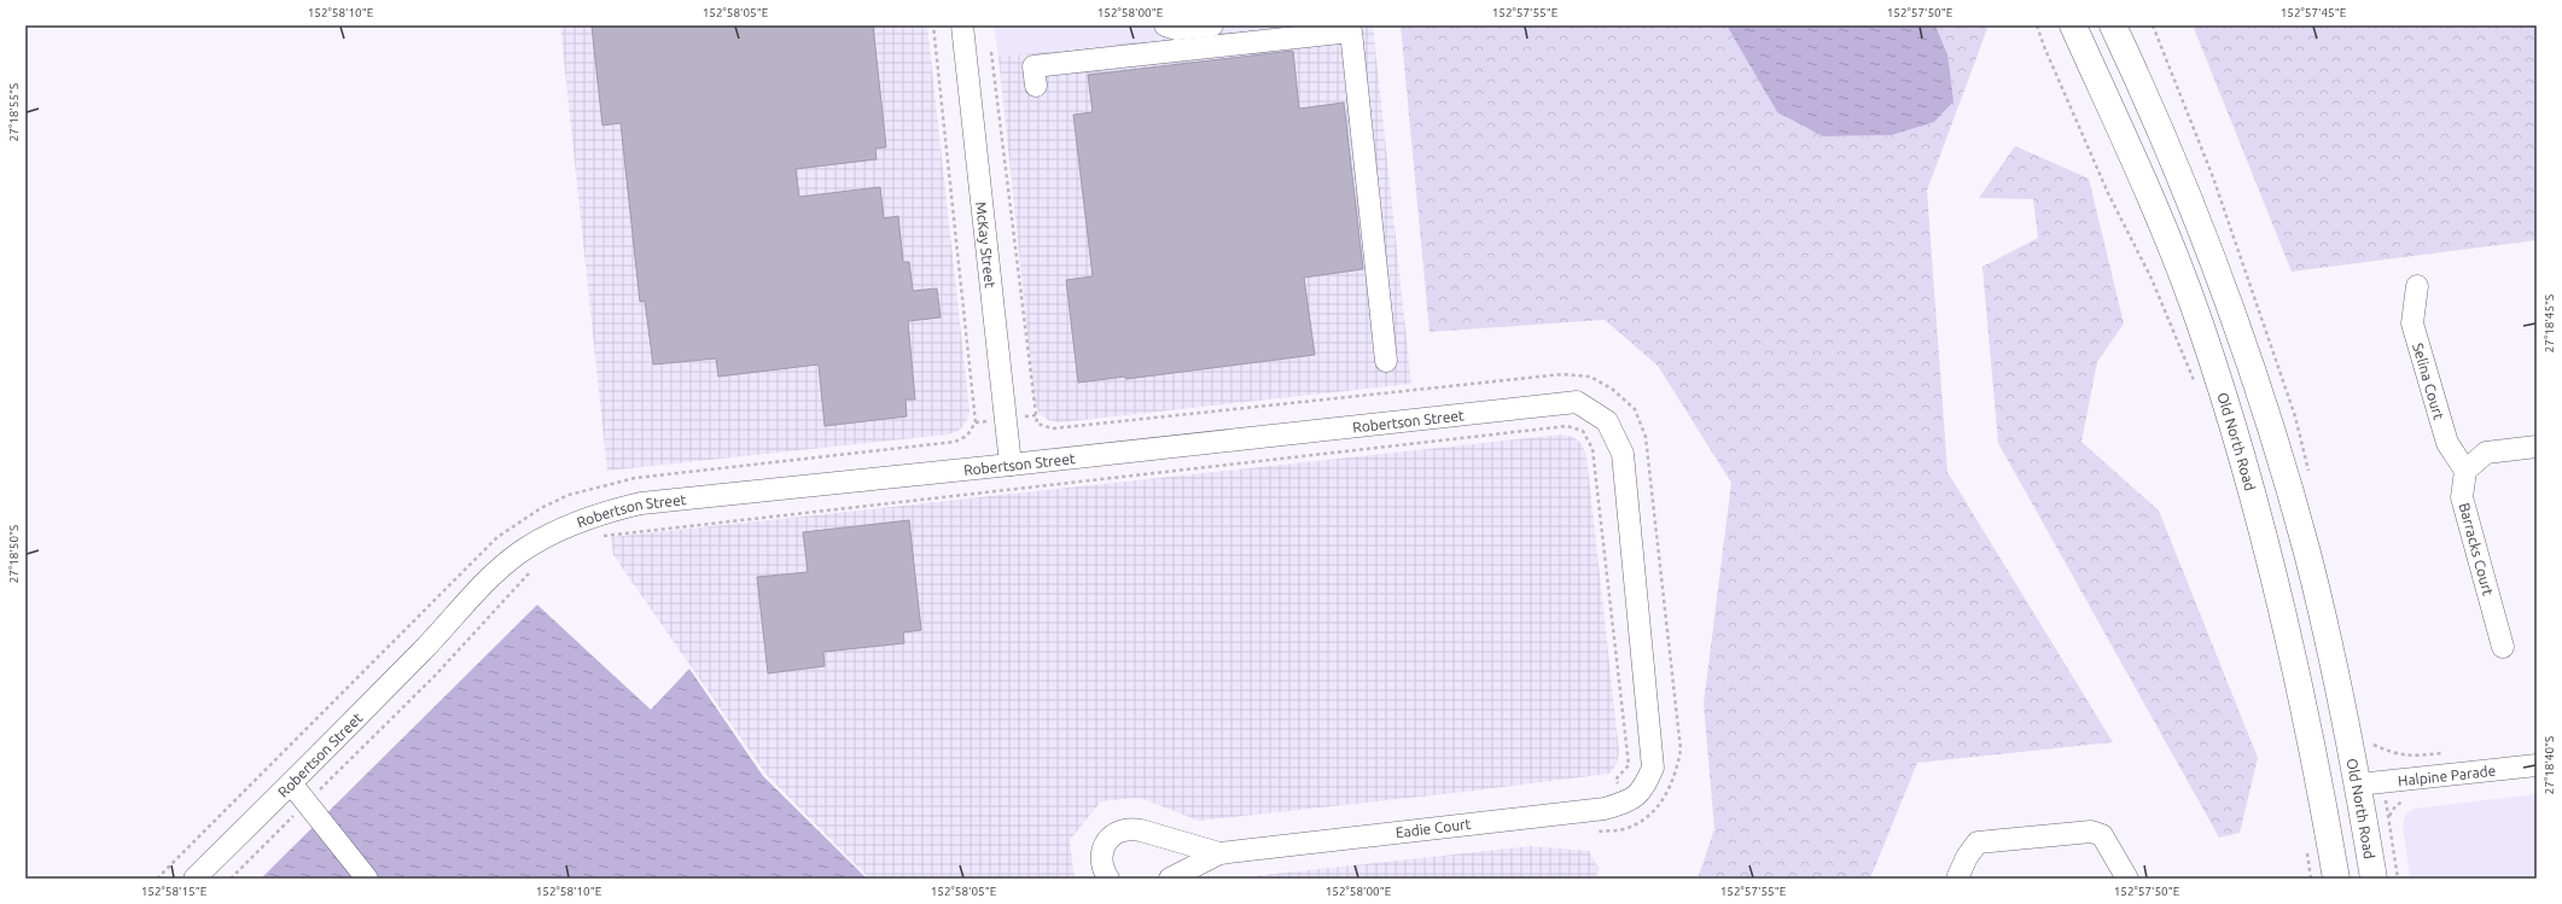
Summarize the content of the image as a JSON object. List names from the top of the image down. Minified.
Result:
{"streets":{"main road":["Old North Road"],"street":["McKay Street","Selina Court","Robertson Street","Barracks Court","Halpine Parade","Eadie Court"]},"crossings":[["McKay Street","Robertson Street"],["Selina Court","Barracks Court"],["Robertson Street","Eadie Court"],["Old North Road","Halpine Parade"]],"coordinates":["152°58'10\"E","152°58'05\"E","152°58'00\"E","152°57'55\"E","152°57'50\"E","152°57'45\"E","27°18'55\"S","27°18'45\"S","27°18'50\"S","27°18'40\"S","152°58'15\"E"]}
